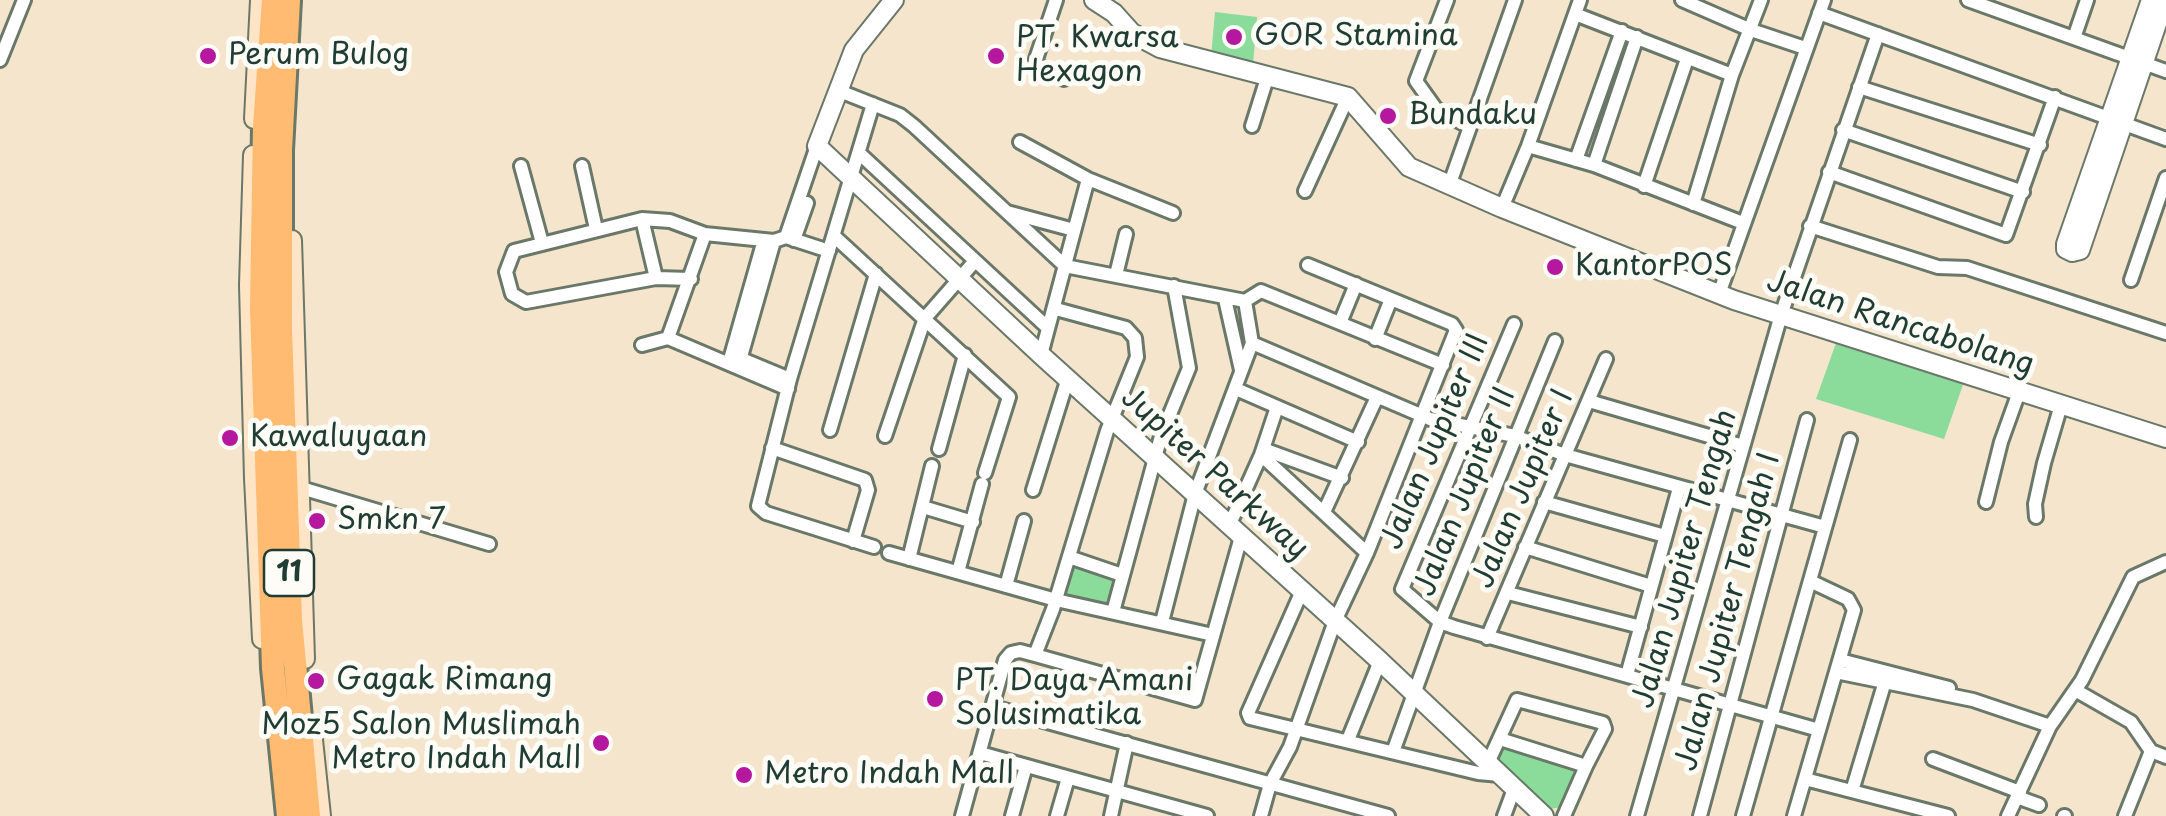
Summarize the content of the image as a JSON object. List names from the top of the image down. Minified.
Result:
{"streets":{"highway":["11"],"street":["Jalan Rancabolang","Jalan Jupiter III","Jupiter Parkway","Jalan Jupiter I","Jalan Jupiter II","Jalan Jupiter Tengah","Jalan Jupiter Tengah I"]},"crossings":[["Jalan Rancabolang","Jalan Jupiter Tengah"],["Jalan Jupiter III","Jalan Jupiter II"],["Jupiter Parkway","Jalan Jupiter II"]],"places":["GOR Stamina","Perum Bulog","PT. Kwarsa Hexagon","Bundaku","KantorPOS","Kawaluyaan","Smkn 7","Gagak Rimang","PT. Daya Amani Solusimatika","Moz5 Salon Muslimah Metro Indah Mall","Metro Indah Mall"]}
